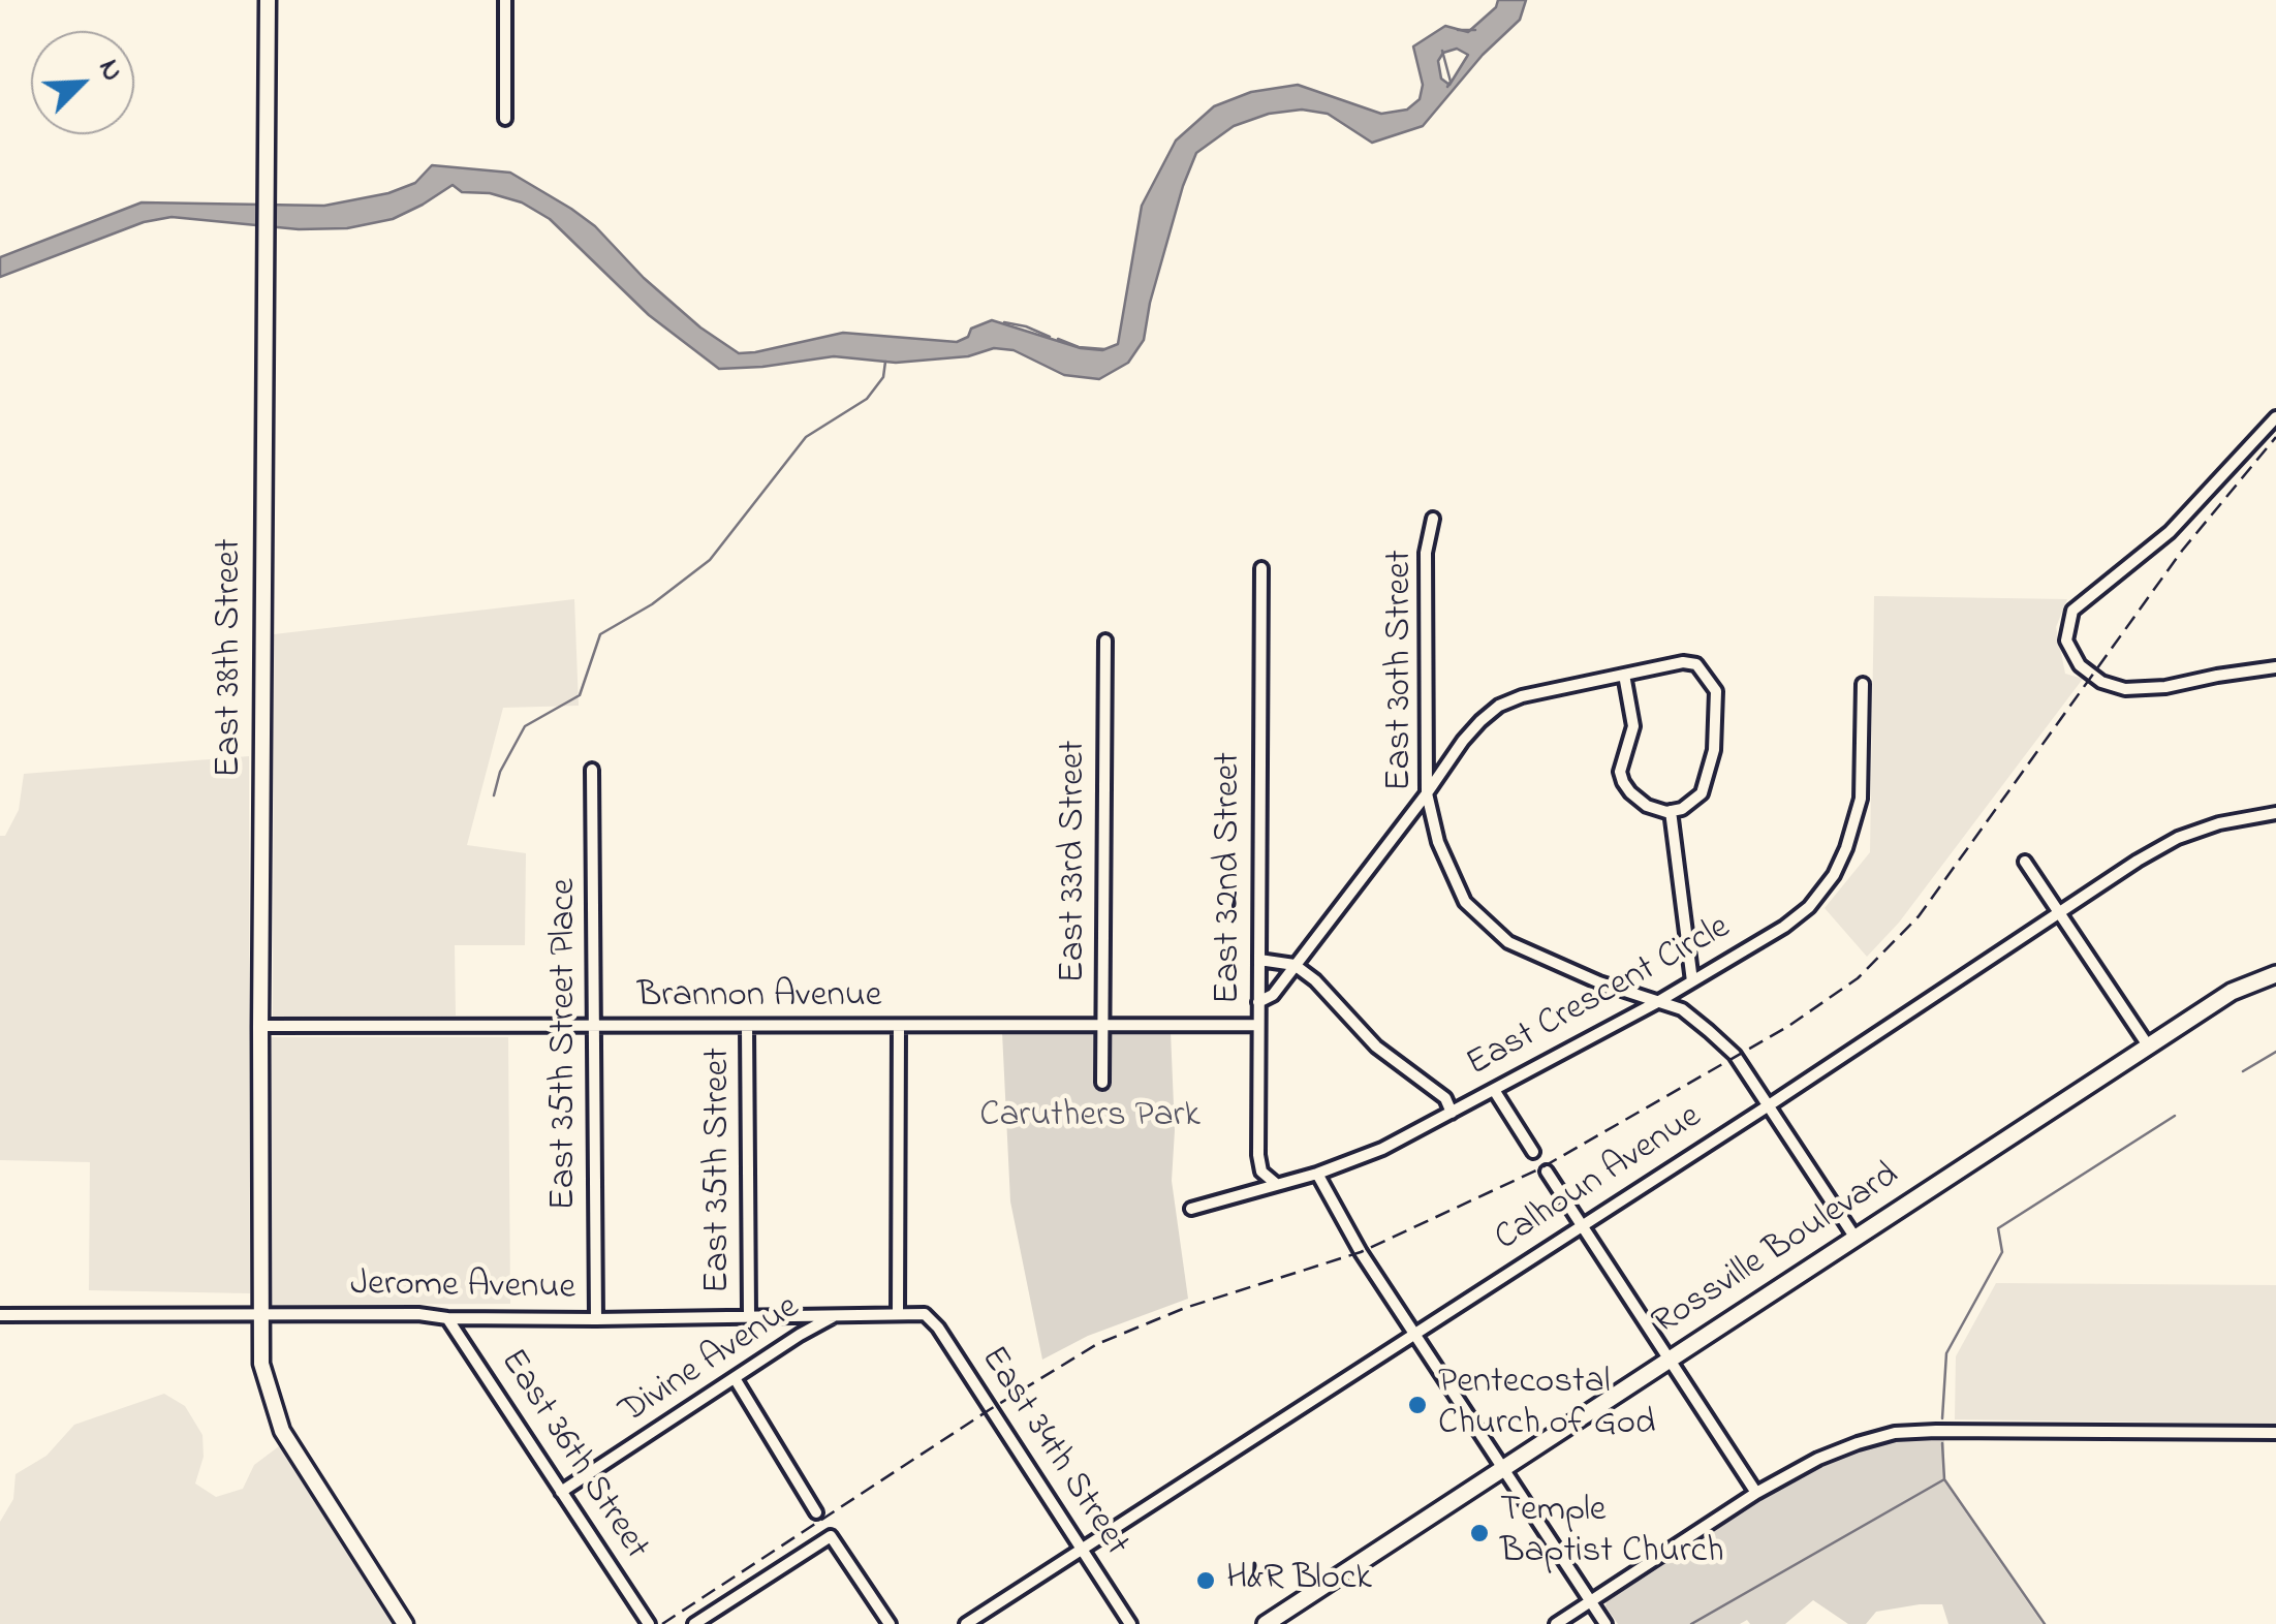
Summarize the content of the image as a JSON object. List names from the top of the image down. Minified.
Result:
{"streets":{"highway":["Rossville Boulevard"],"main road":["East 38th Street"],"street":["East 30th Street","East 33rd Street","East 32nd Street","Brannon Avenue","East Crescent Circle","East 35th Street Place","East 35th Street","Calhoun Avenue","Jerome Avenue","Divine Avenue","East 34th Street","East 36th Street"]},"crossings":[["East 38th Street","Brannon Avenue"],["East 38th Street","Jerome Avenue"],["East 30th Street","East Crescent Circle"],["East 30th Street","Calhoun Avenue"],["East 30th Street","Rossville Boulevard"],["East 33rd Street","Brannon Avenue"],["East 32nd Street","Brannon Avenue"],["East 32nd Street","East Crescent Circle"],["Brannon Avenue","East 35th Street Place"],["Brannon Avenue","East 35th Street"],["East 35th Street Place","Jerome Avenue"],["East 35th Street","Jerome Avenue"],["Calhoun Avenue","East 34th Street"],["Jerome Avenue","Divine Avenue"],["Jerome Avenue","East 34th Street"],["Jerome Avenue","East 36th Street"],["Divine Avenue","East 36th Street"]],"parks":["Caruthers Park"],"places":["Pentecostal Church of God","Temple Baptist Church","H&R Block"],"north":"top right"}
